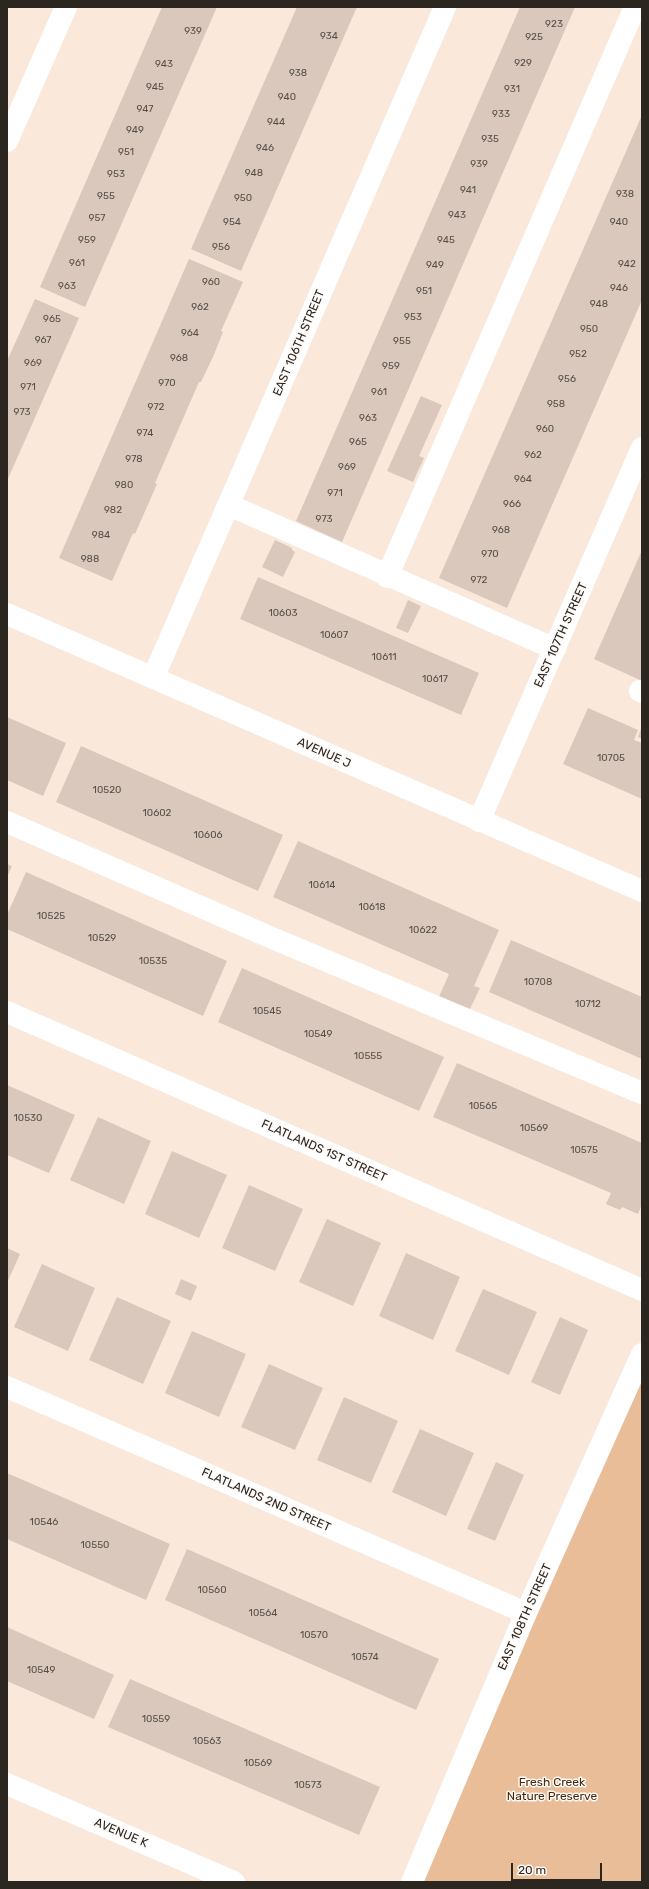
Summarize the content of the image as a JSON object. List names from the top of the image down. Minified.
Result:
{"streets":{"street":["EAST 106TH STREET","EAST 107TH STREET","AVENUE J","FLATLANDS 1ST STREET","FLATLANDS 2ND STREET","EAST 108TH STREET","AVENUE K"]},"crossings":[["EAST 106TH STREET","AVENUE J"],["EAST 107TH STREET","AVENUE J"],["FLATLANDS 2ND STREET","EAST 108TH STREET"]],"parks":["Fresh Creek Nature Preserve"],"house_numbers":["923","939","934","925","929","943","938","945","931","940","947","933","944","949","935","946","951","939","948","953","941","938","955","950","943","957","954","940","959","945","956","961","942","949","960","963","946","951","948","962","953","965","950","964","967","955","952","968","969","959","956","970","971","961","958","972","973","963","960","974","965","962","978","969","964","980","971","966","982","973","968","984","970","988","972","10603","10607","10611","10617","10705","10520","10602","10606","10614","10618","10525","10622","10529","10535","10708","10712","10545","10549","10555","10565","10530","10569","10575","10546","10550","10560","10564","10570","10574","10549","10559","10563","10569","10573"],"scale_bar":"20 m"}
